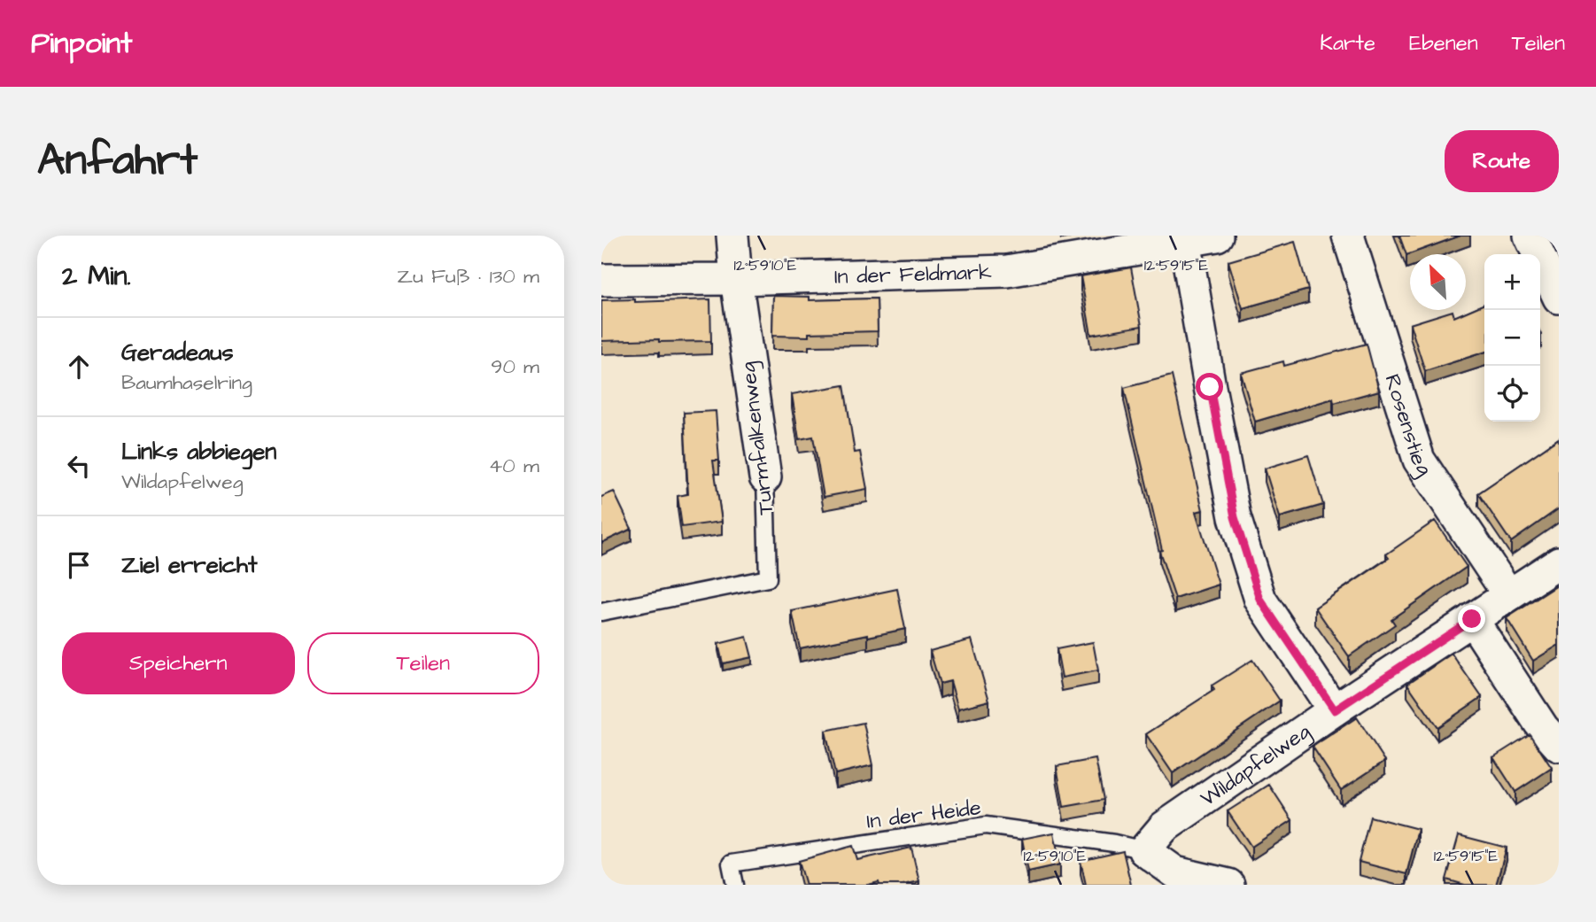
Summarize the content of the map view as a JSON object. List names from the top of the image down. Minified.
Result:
{"streets":{"street":["In der Feldmark","Rosenstieg","Turmfalkenweg","Wildapfelweg"],"lane":["In der Heide"]},"crossings":[["In der Feldmark","Turmfalkenweg"],["Rosenstieg","Wildapfelweg"],["Wildapfelweg","In der Heide"]],"north":"top left","page":{"header":"Pinpoint","nav":["Karte","Ebenen","Teilen"],"buttons":["Route",["Speichern","Teilen"]],"title":"Anfahrt","heading":["2 Min.","Zu Fuß · 130 m"],"map_buttons":["+","−"],"list":[["Geradeaus","Baumhaselring","90 m"],["Links abbiegen","Wildapfelweg","40 m"],"Ziel erreicht"]},"coordinates":["12°59'10\"E","12°59'15\"E"]}
